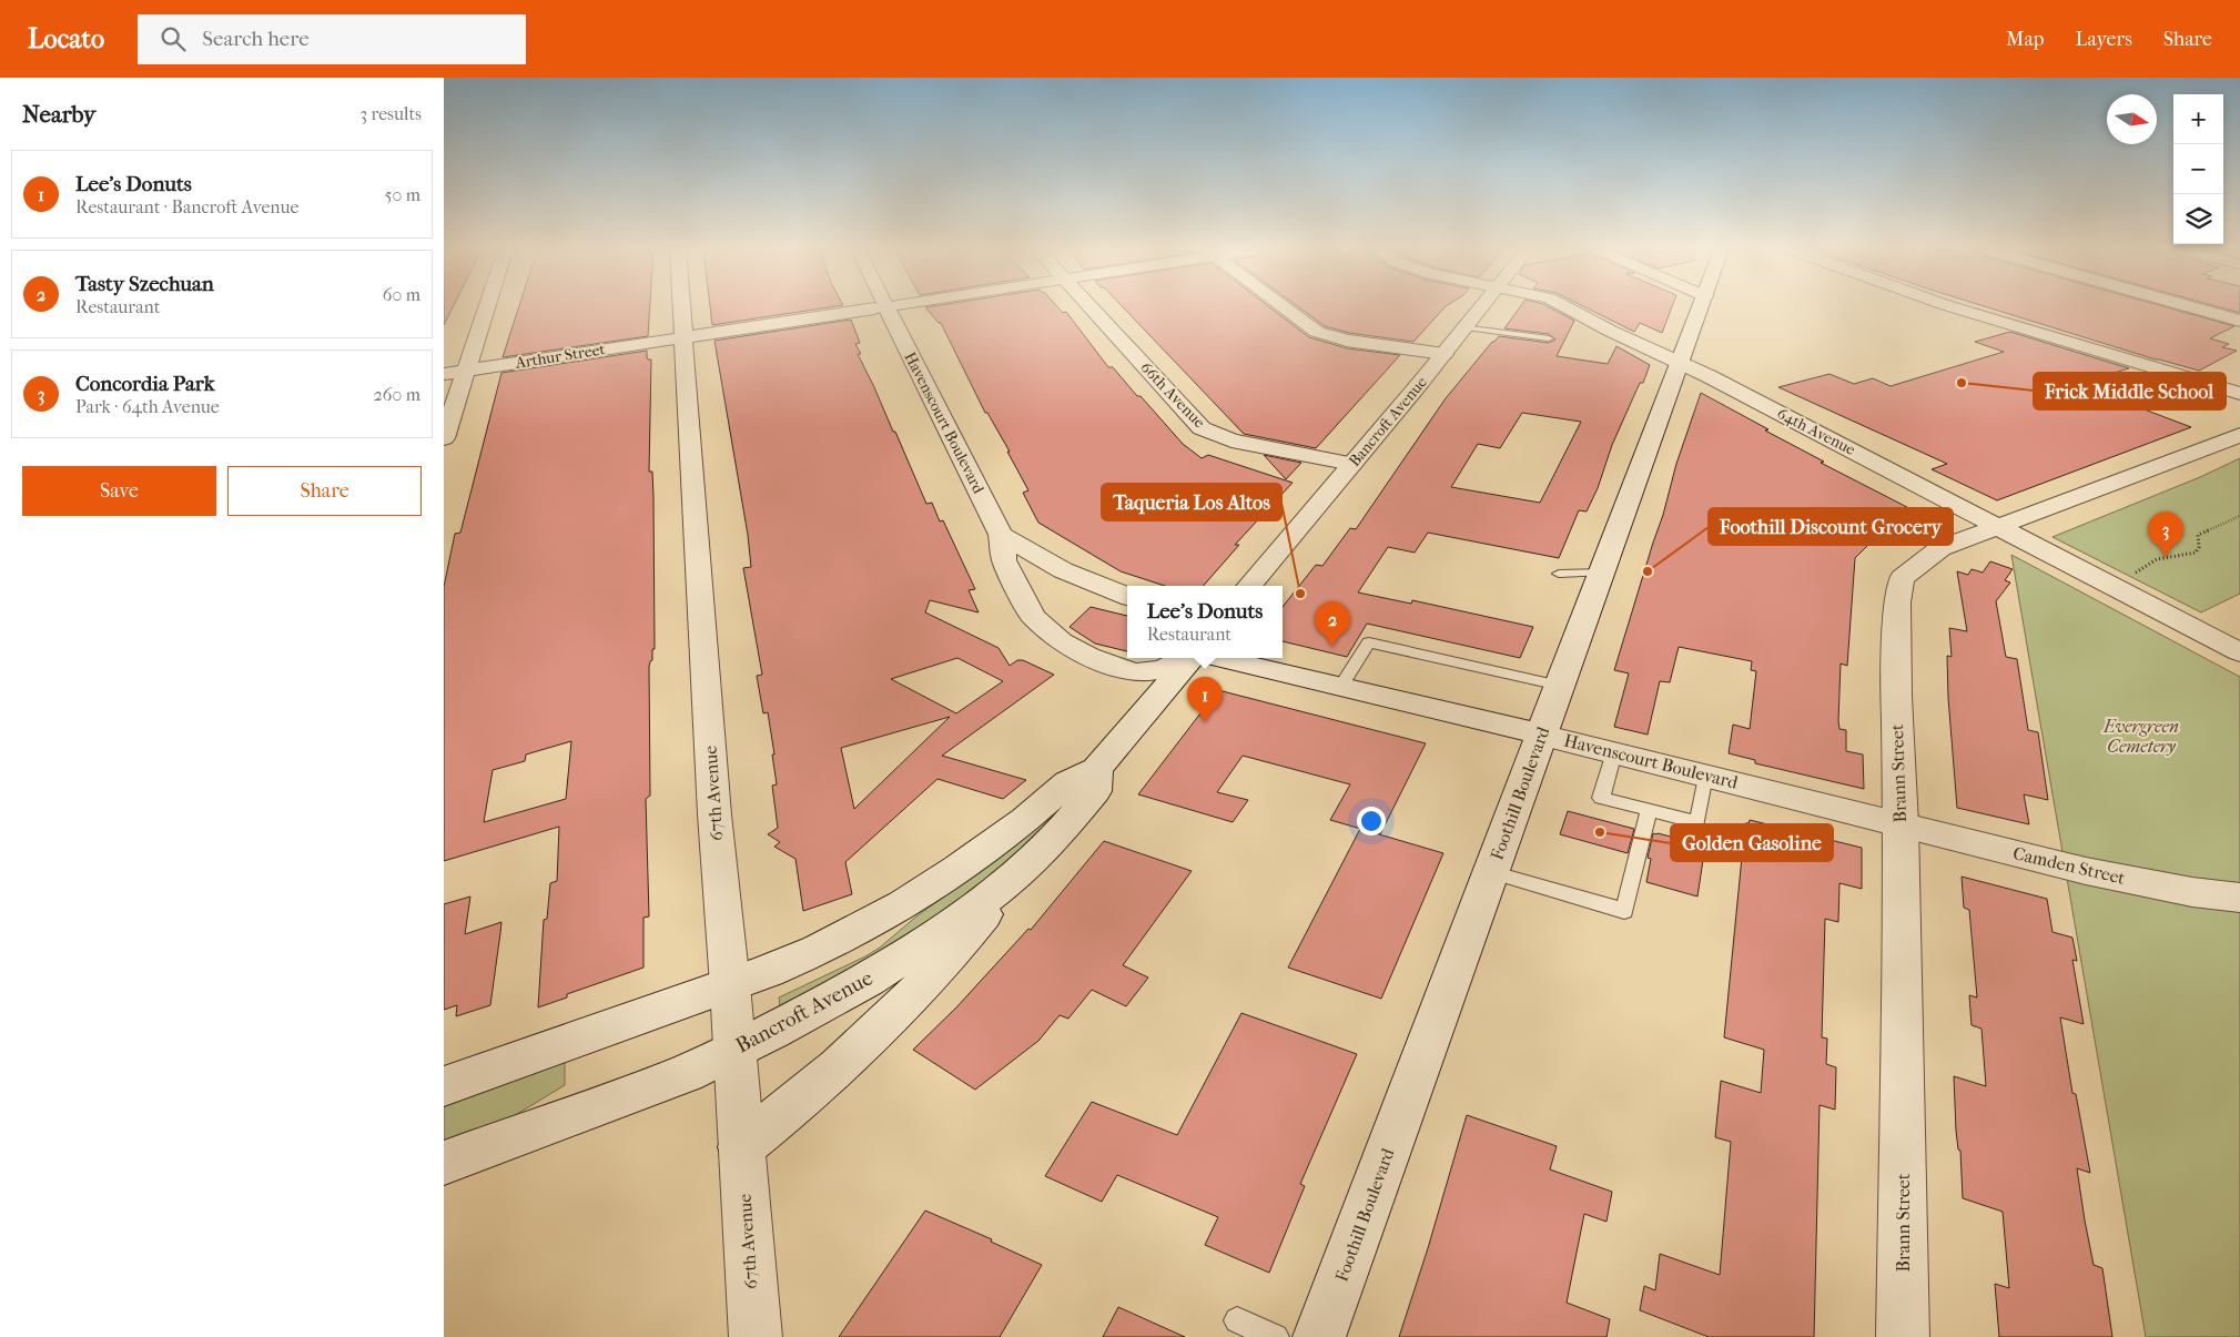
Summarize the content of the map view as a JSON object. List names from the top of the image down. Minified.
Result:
{"streets":{"street":["Arthur Street","66th Avenue","Bancroft Avenue","Havenscourt Boulevard","64th Avenue","Brann Street","67th Avenue","Foothill Boulevard","Camden Street"]},"crossings":[["Arthur Street","67th Avenue"],["66th Avenue","Bancroft Avenue"],["Bancroft Avenue","67th Avenue"],["Havenscourt Boulevard","Brann Street"],["Havenscourt Boulevard","Foothill Boulevard"],["Havenscourt Boulevard","Camden Street"],["64th Avenue","Brann Street"],["64th Avenue","Foothill Boulevard"],["Brann Street","Camden Street"]],"parks":["Evergreen Cemetery"],"places":["Frick Middle School","Foothill Discount Grocery","Taqueria Los Altos","Golden Gasoline"],"north":"right","page":{"header":"Locato","search":"Search here","nav":["Map","Layers","Share"],"heading":["Nearby","3 results"],"map_buttons":["+","−"],"list":[{"mark":"1","name":"Lee's Donuts","note":"Restaurant · Bancroft Avenue","value":"50 m"},{"mark":"2","name":"Tasty Szechuan","note":"Restaurant","value":"60 m"},{"mark":"3","name":"Concordia Park","note":"Park · 64th Avenue","value":"260 m"}],"buttons":["Save","Share"],"pins":["3","2","1"],"popup":["Lee's Donuts","Restaurant"]}}
